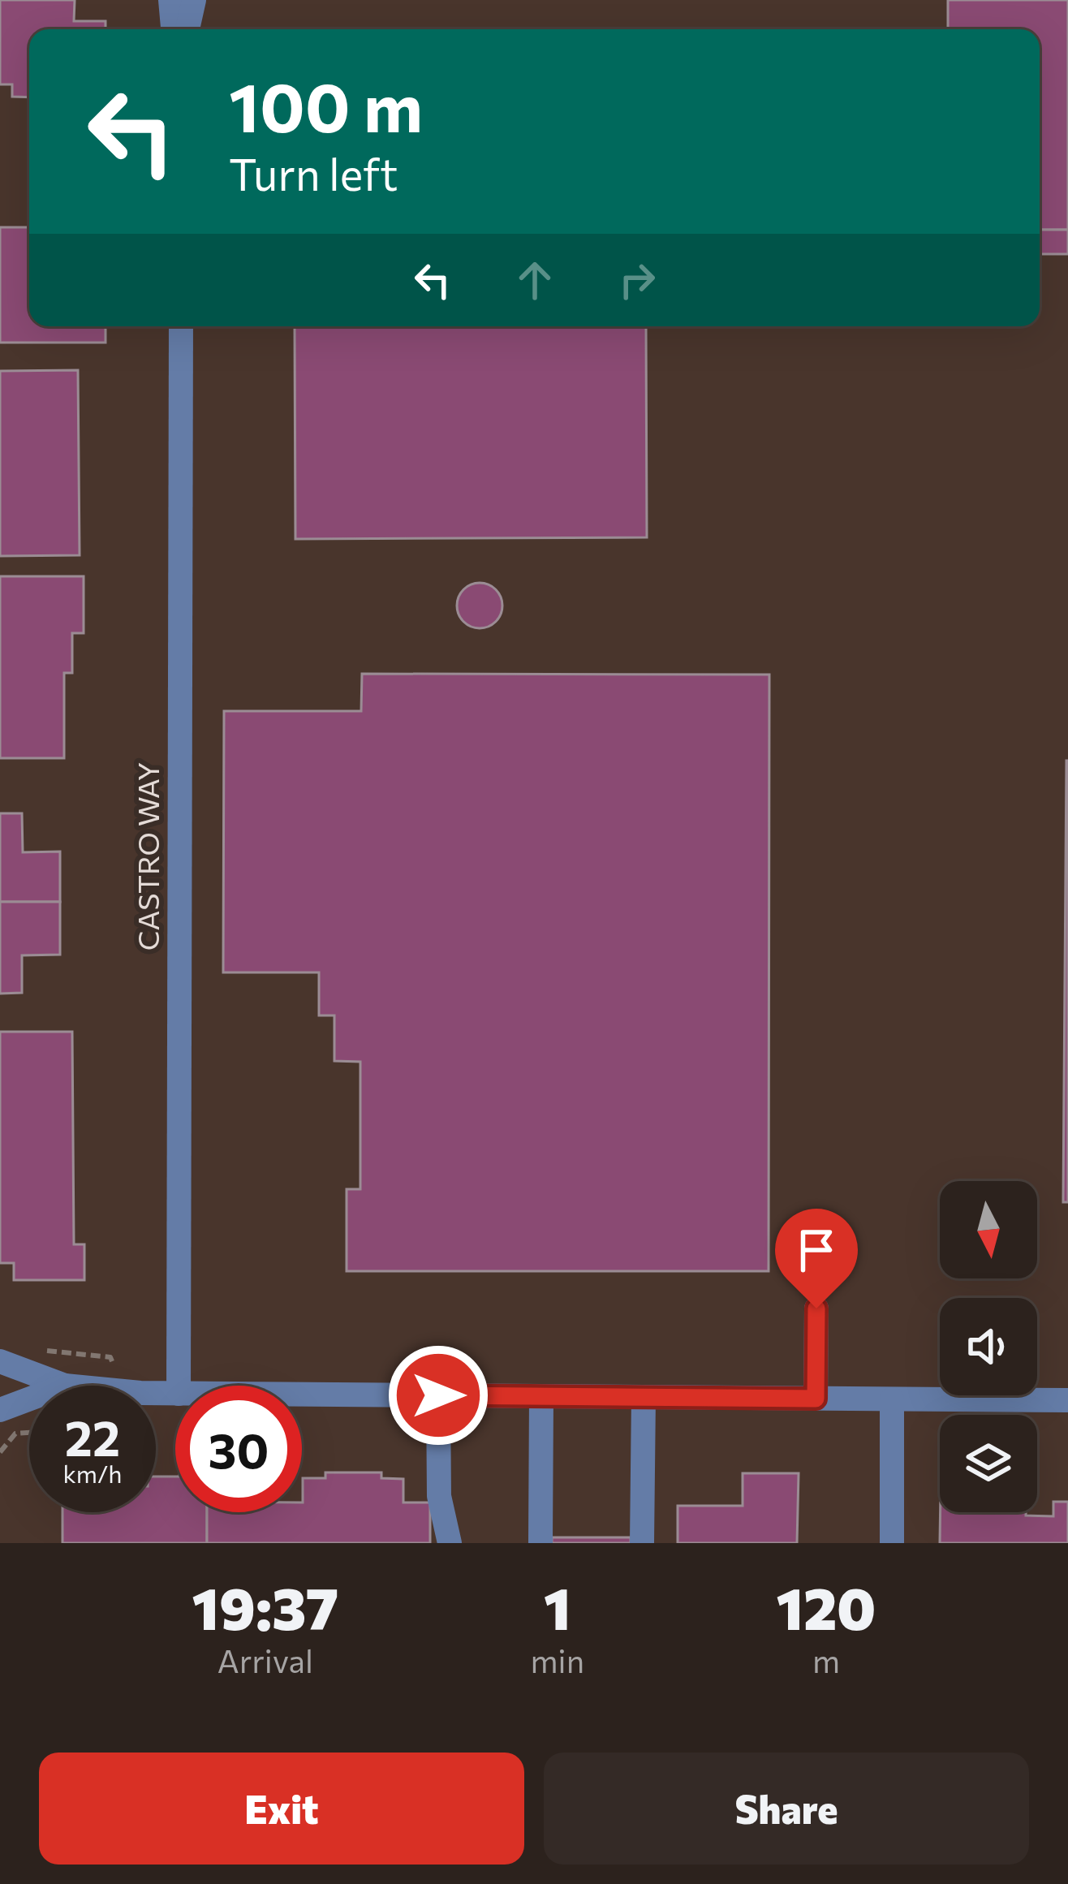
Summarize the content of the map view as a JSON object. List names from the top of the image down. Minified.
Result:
{"streets":{"street":["CASTRO WAY"]},"north":"bottom","page":{"turn":["100 m","Turn left"],"speed":"22 km/h","limit":"30","eta":["19:37","Arrival","1","min","120","m"],"buttons":["Exit","Share"]}}
